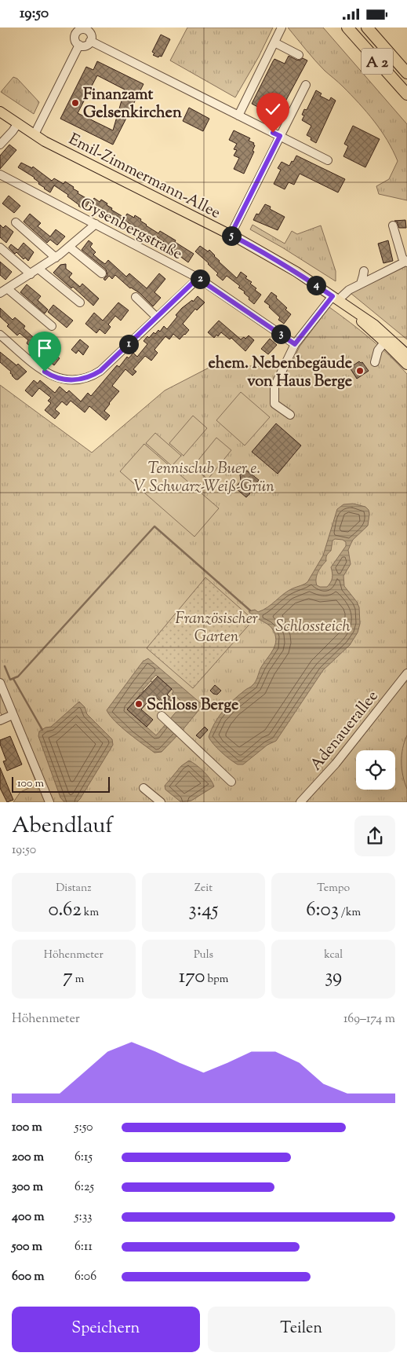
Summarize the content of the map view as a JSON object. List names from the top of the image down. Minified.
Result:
{"streets":{"highway":["A 2"],"main road":["Emil-Zimmermann-Allee"],"street":["Gysenbergstraße","Adenauerallee"]},"water":["Schlossteich"],"parks":["Tennisclub Buer e. V. Schwarz-Weiß-Grün","Französischer Garten"],"places":["Finanzamt Gelsenkirchen","ehem. Nebenbegäude von Haus Berge","Schloss Berge"],"scale_bar":"100 m","page":{"status":"19:50","pins":["5","2","4","3","1"],"scale":"100 m","heading":["Abendlauf","19:50"],"stats":[["Distanz","0.62 km"],["Zeit","3:45"],["Tempo","6:03 /km"],["Höhenmeter","7 m"],["Puls","170 bpm"],["kcal","39"]],"chart":["Höhenmeter","169–174 m"],"list":[{"name":"100 m","note":"5:50"},{"name":"200 m","note":"6:15"},{"name":"300 m","note":"6:25"},{"name":"400 m","note":"5:33"},{"name":"500 m","note":"6:11"},{"name":"600 m","note":"6:06"}],"buttons":["Speichern","Teilen"]}}
